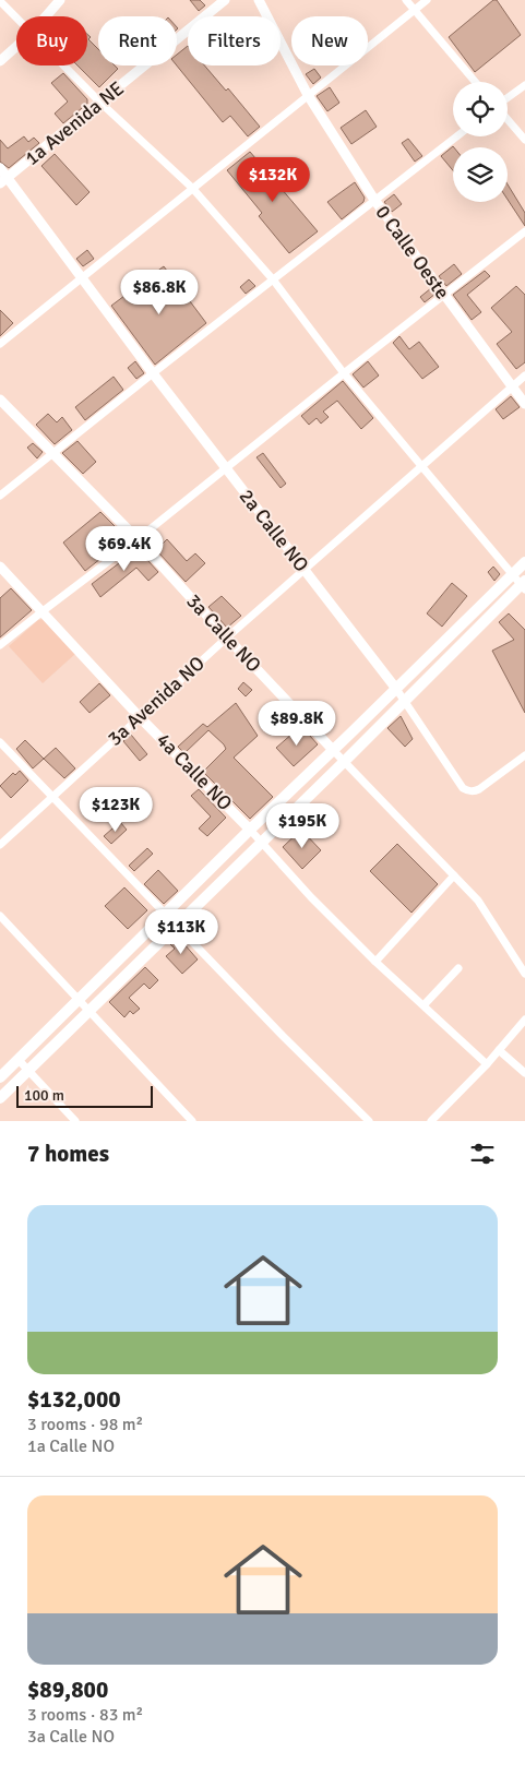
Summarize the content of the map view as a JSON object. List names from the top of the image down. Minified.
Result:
{"streets":{"street":["1a Avenida NE","0 Calle Oeste","2a Calle NO","3a Calle NO","3a Avenida NO","4a Calle NO"]},"crossings":[["1a Avenida NE","2a Calle NO"],["0 Calle Oeste","3a Avenida NO"],["2a Calle NO","3a Avenida NO"],["3a Calle NO","3a Avenida NO"],["3a Avenida NO","4a Calle NO"]],"scale_bar":"100 m","page":{"chip":["Buy","Rent","Filters","New"],"price":["$132K","$86.8K","$69.4K","$89.8K","$123K","$195K","$113K"],"scale":"100 m","heading":"7 homes","list":[{"name":"$132,000","note":"3 rooms · 98 m² · 1a Calle NO"},{"name":"$89,800","note":"3 rooms · 83 m² · 3a Calle NO"}]}}
